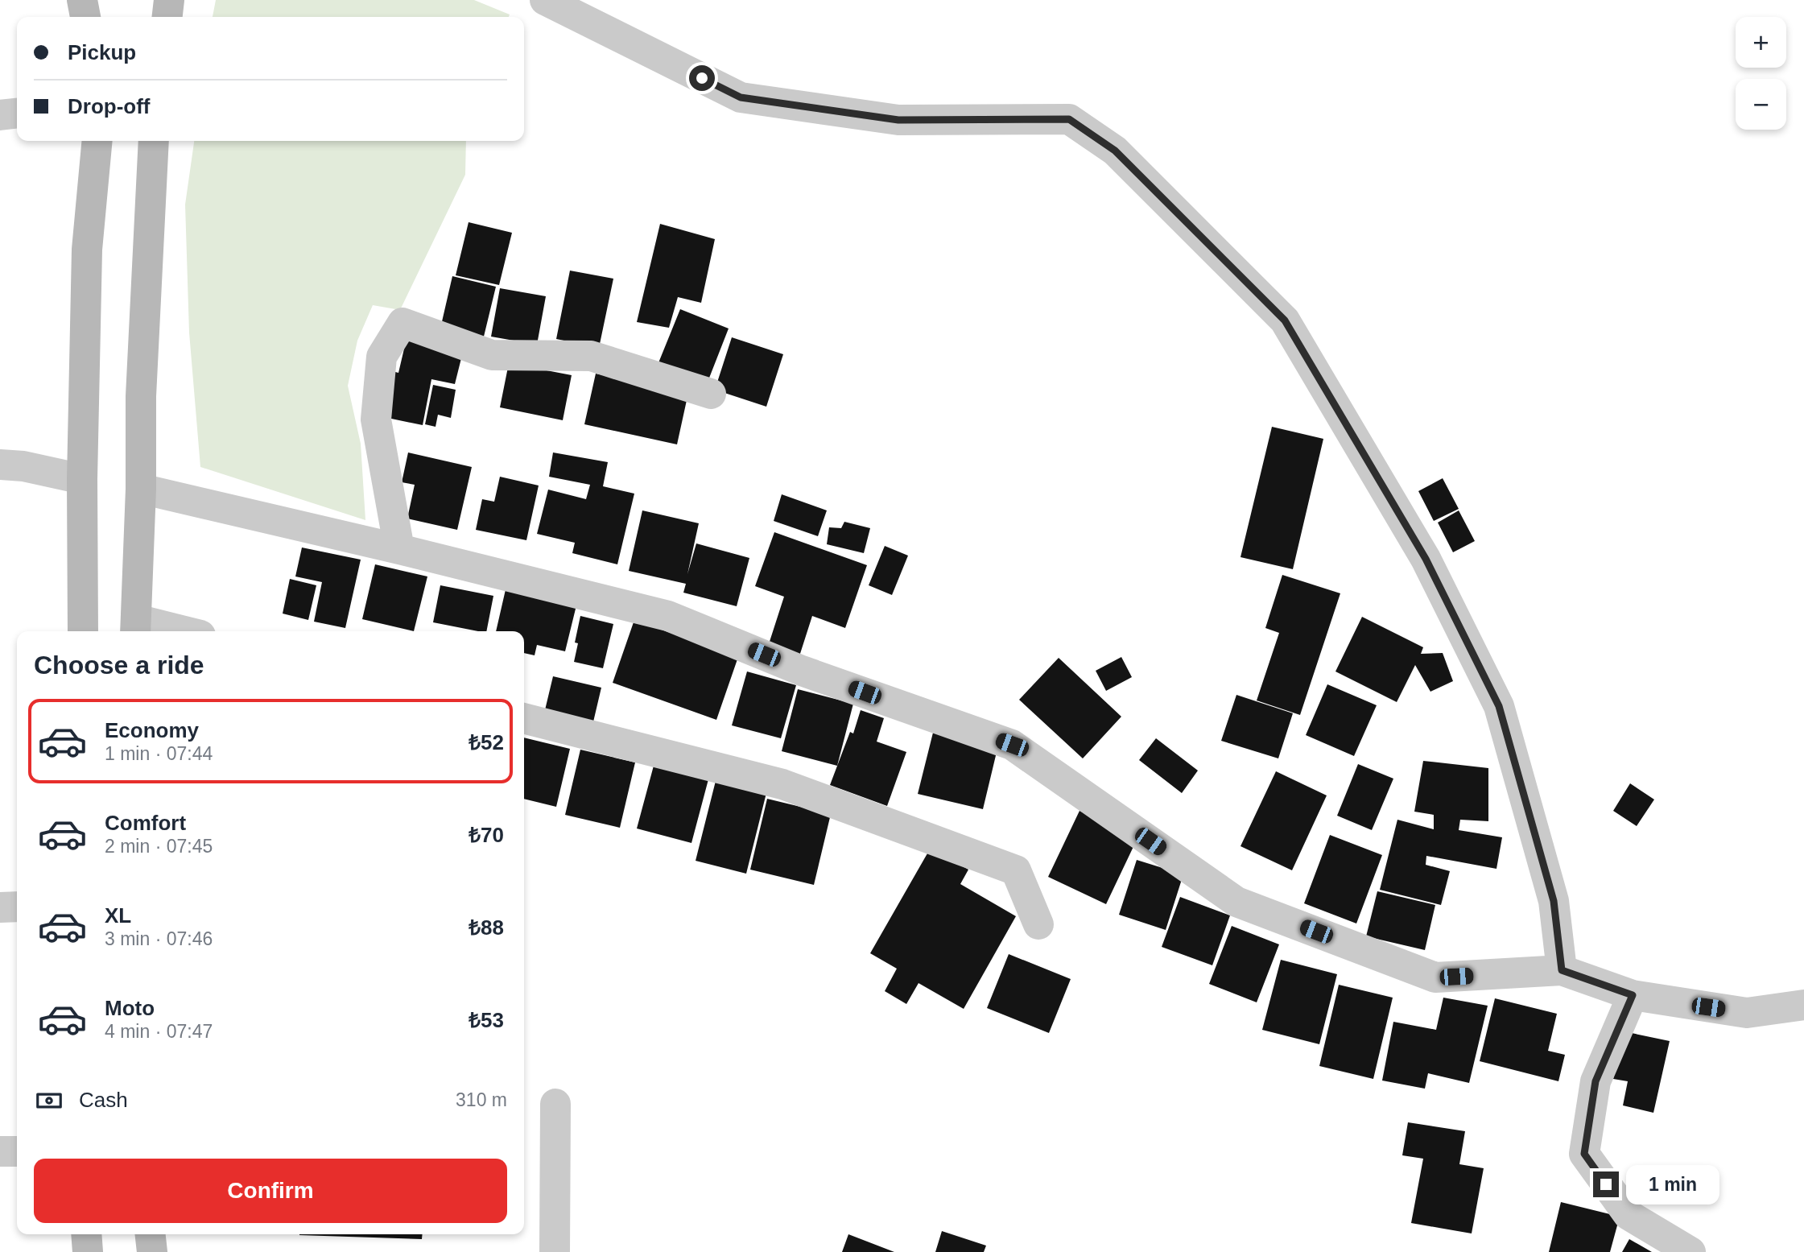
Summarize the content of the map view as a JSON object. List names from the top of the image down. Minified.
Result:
{"page":{"map_buttons":["+","−"],"banner":["Pickup","Drop-off"],"heading":"Choose a ride","list":[{"name":"Economy","note":"1 min · 07:44","value":"₺52"},{"name":"Comfort","note":"2 min · 07:45","value":"₺70"},{"name":"XL","note":"3 min · 07:46","value":"₺88"},{"name":"Moto","note":"4 min · 07:47","value":"₺53"}],"pay":["Cash","310 m"],"buttons":"Confirm","bubble":"1 min"}}
